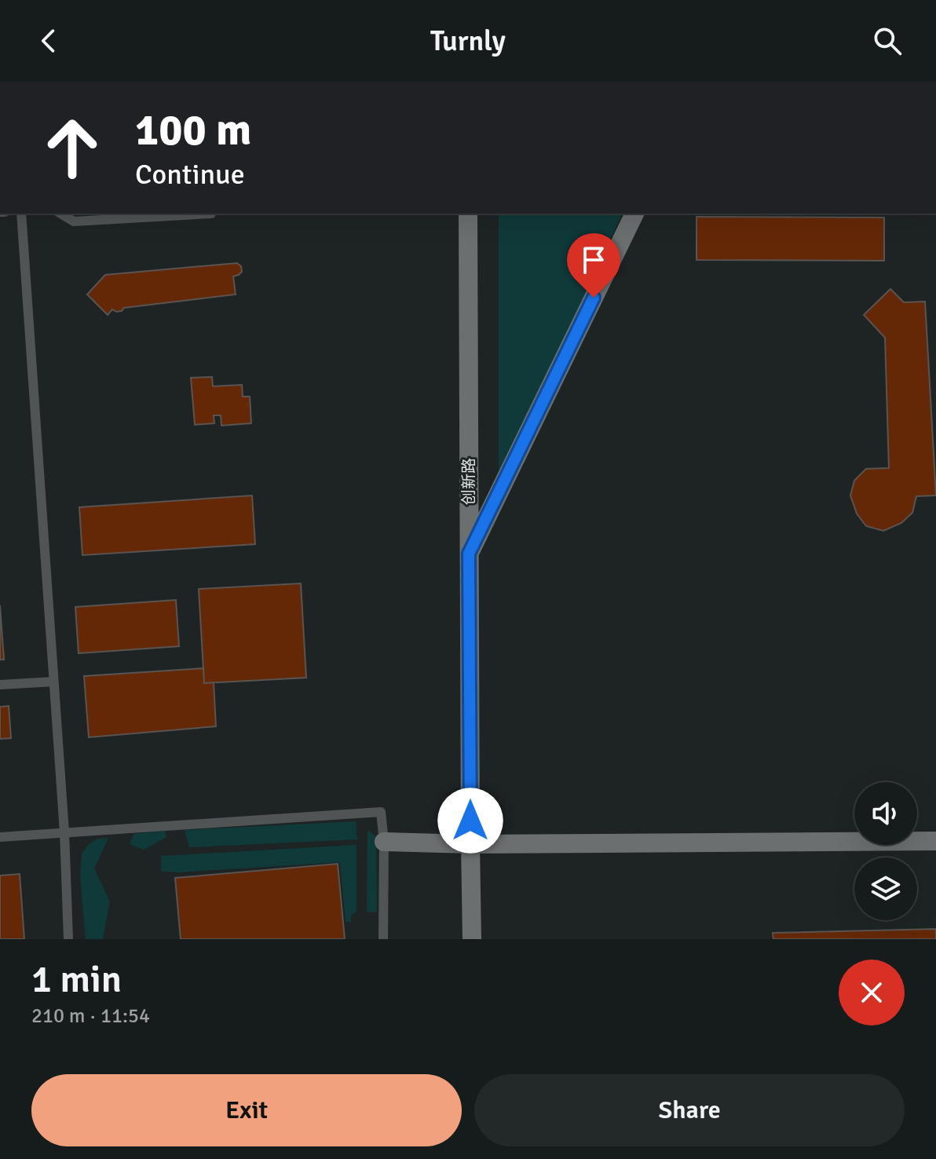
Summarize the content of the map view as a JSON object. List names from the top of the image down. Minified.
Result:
{"streets":{"street":["创新路"]},"page":{"header":"Turnly","turn":["100 m","Continue"],"heading":["1 min","210 m · 11:54"],"buttons":["Exit","Share"]}}
